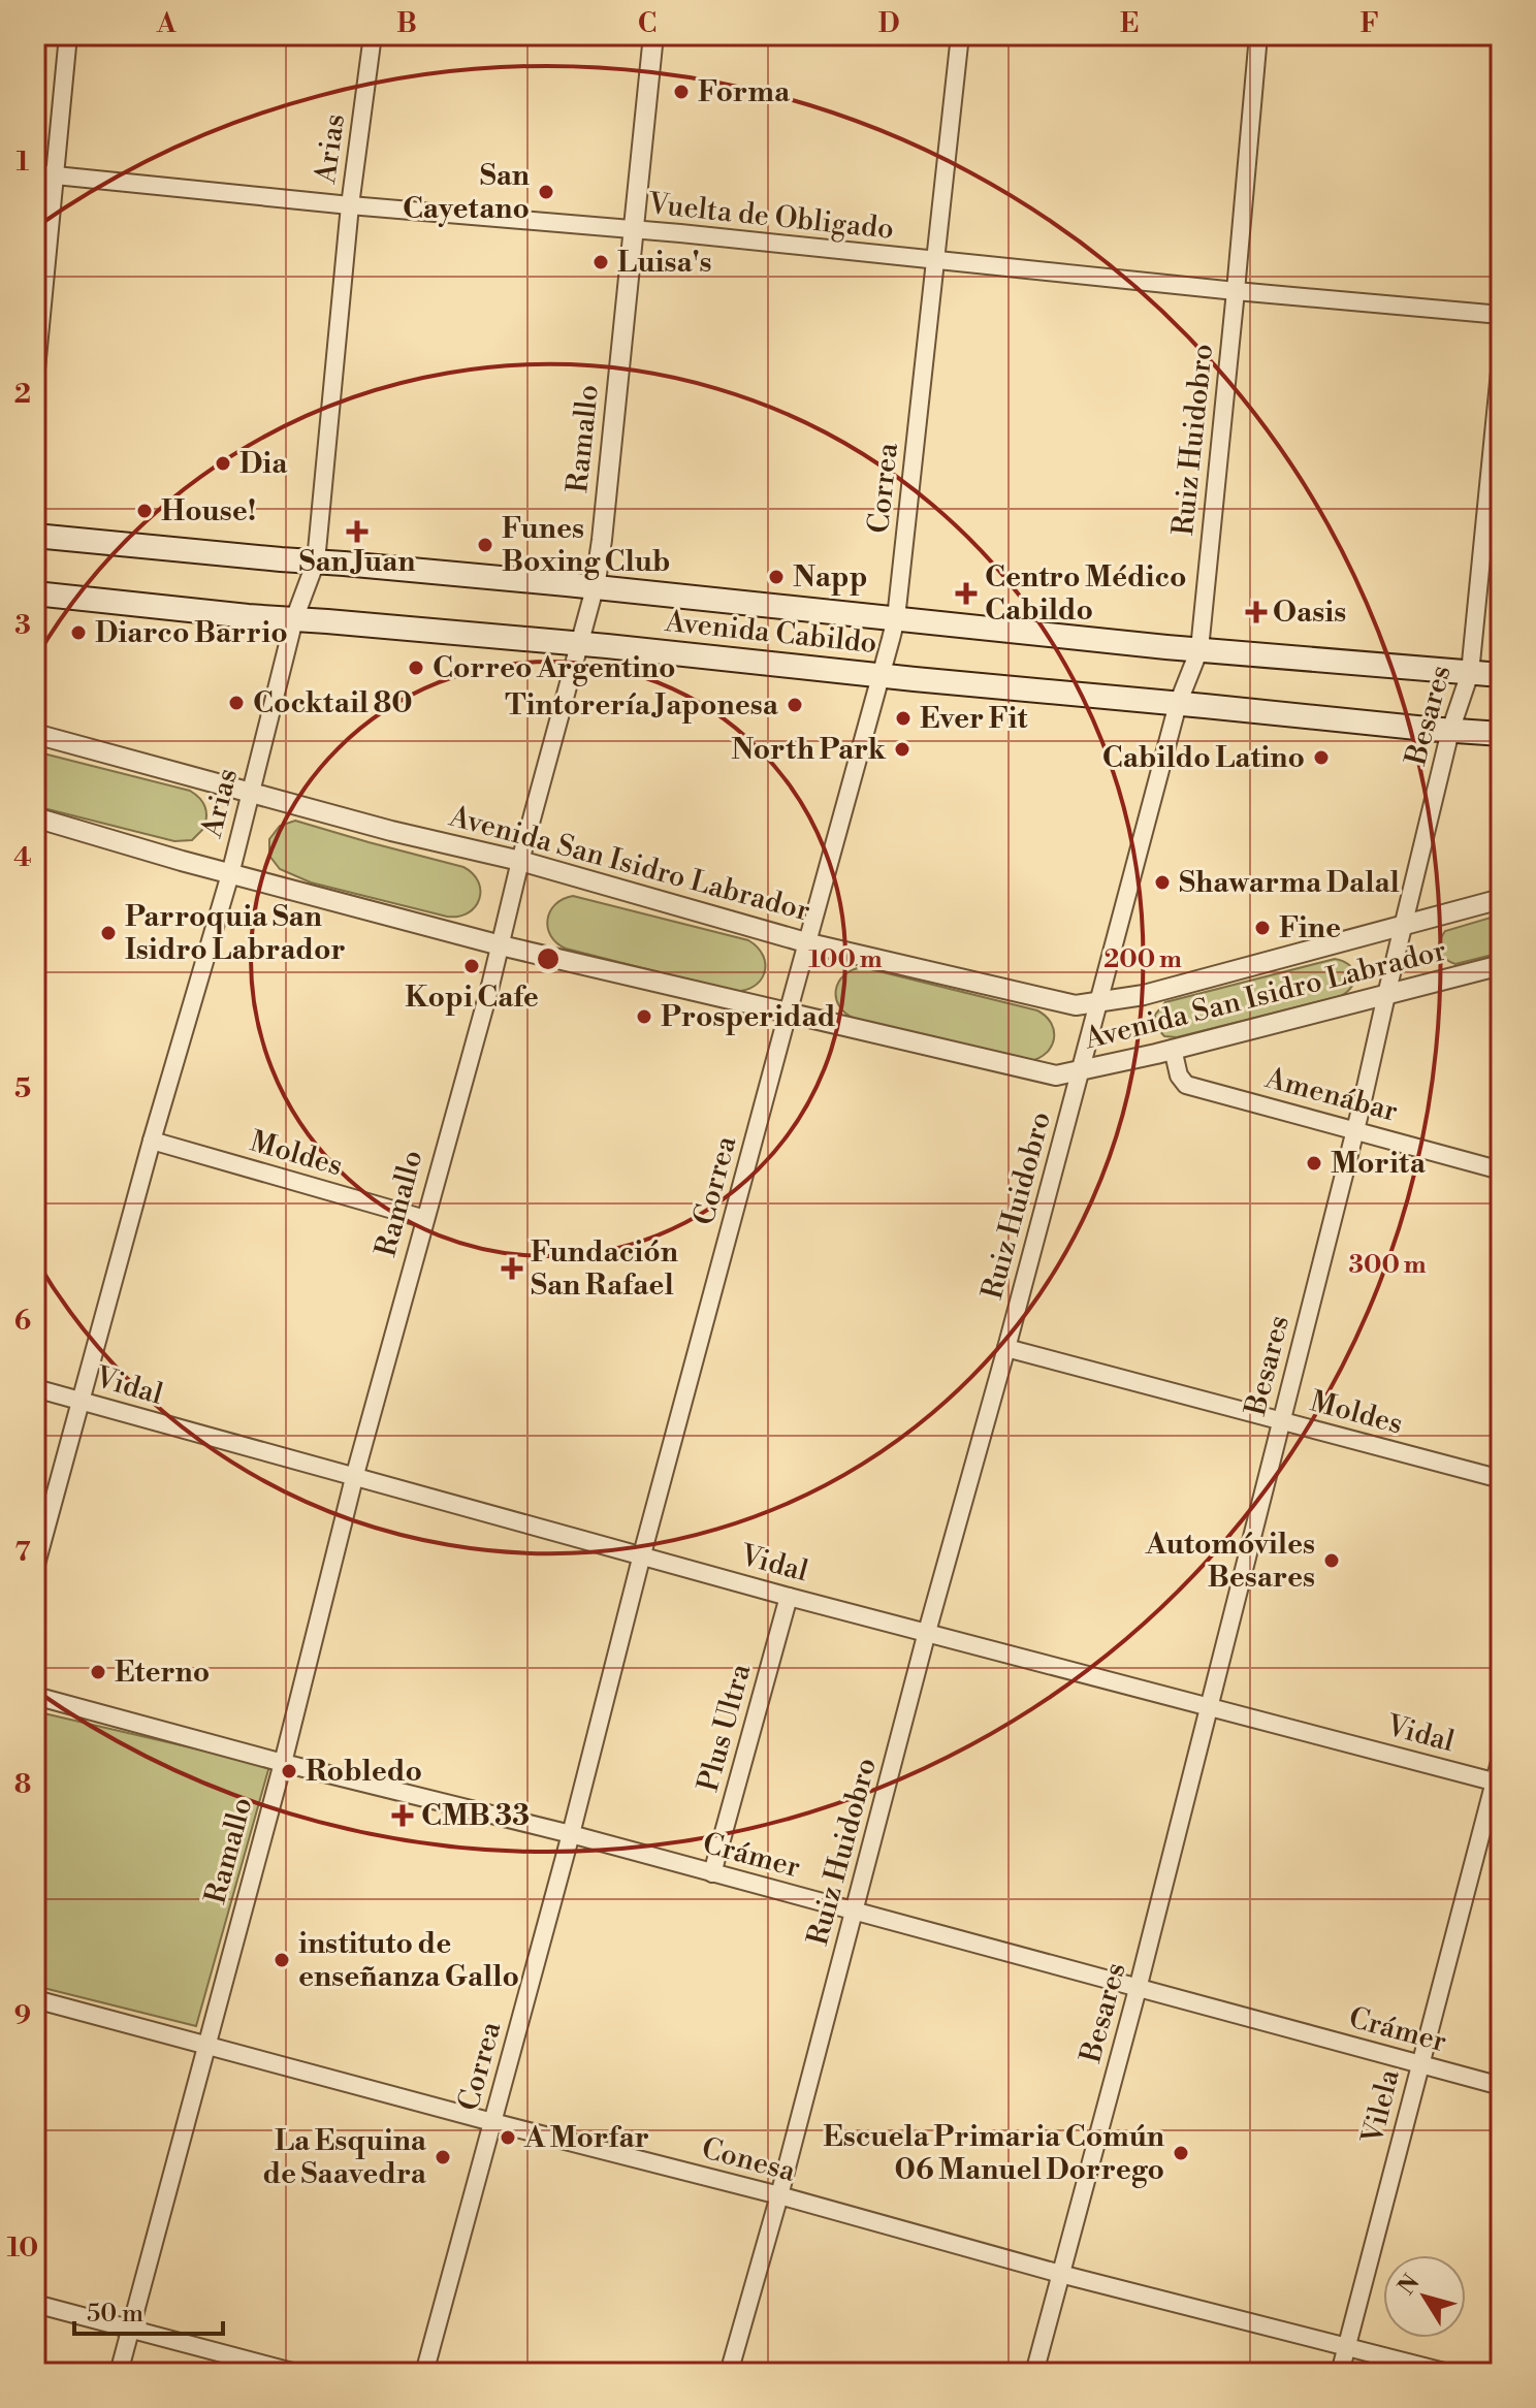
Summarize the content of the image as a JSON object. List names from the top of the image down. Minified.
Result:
{"streets":{"main road":["Avenida Cabildo"],"street":["Arias","Vuelta de Obligado","Ramallo","Ruiz Huidobro","Correa","Besares","Avenida San Isidro Labrador","Amenábar","Moldes","Vidal","Plus Ultra","Crámer","Vilela","Conesa"]},"crossings":[["Arias","Vuelta de Obligado"],["Arias","Avenida Cabildo"],["Arias","Avenida San Isidro Labrador"],["Arias","Moldes"],["Arias","Vidal"],["Vuelta de Obligado","Ramallo"],["Vuelta de Obligado","Ruiz Huidobro"],["Vuelta de Obligado","Correa"],["Ramallo","Avenida Cabildo"],["Ramallo","Avenida San Isidro Labrador"],["Ramallo","Moldes"],["Ramallo","Vidal"],["Ramallo","Crámer"],["Ramallo","Conesa"],["Ruiz Huidobro","Avenida Cabildo"],["Ruiz Huidobro","Avenida San Isidro Labrador"],["Ruiz Huidobro","Moldes"],["Ruiz Huidobro","Vidal"],["Ruiz Huidobro","Crámer"],["Ruiz Huidobro","Conesa"],["Correa","Avenida Cabildo"],["Correa","Avenida San Isidro Labrador"],["Correa","Vidal"],["Correa","Crámer"],["Correa","Conesa"],["Avenida Cabildo","Besares"],["Besares","Avenida San Isidro Labrador"],["Besares","Amenábar"],["Besares","Moldes"],["Besares","Vidal"],["Besares","Crámer"],["Besares","Conesa"],["Avenida San Isidro Labrador","Amenábar"],["Vidal","Plus Ultra"],["Vidal","Vilela"],["Plus Ultra","Crámer"],["Crámer","Vilela"],["Vilela","Conesa"]],"places":{"other":["Forma","San Cayetano","Luisa's","Dia","House!","Funes Boxing Club","Napp","Diarco Barrio","Correo Argentino","Cocktail 80","Tintorería Japonesa","Ever Fit","North Park","Cabildo Latino","Shawarma Dalal","Fine","Parroquia San Isidro Labrador","Kopi Cafe","Prosperidad","Morita","Automóviles Besares","Eterno","Robledo","instituto de enseñanza Gallo","A Morfar","Escuela Primaria Común 06 Manuel Dorrego","La Esquina de Saavedra"],"health":["San Juan","Centro Médico Cabildo","Oasis","Fundación San Rafael","CMB 33"]},"scale_bar":"50 m","north":"top left","grid":{"columns":["A","B","C","D","E","F"],"rows":["1","2","3","4","5","6","7","8","9","10"]},"rings":["100 m","200 m","300 m"]}
